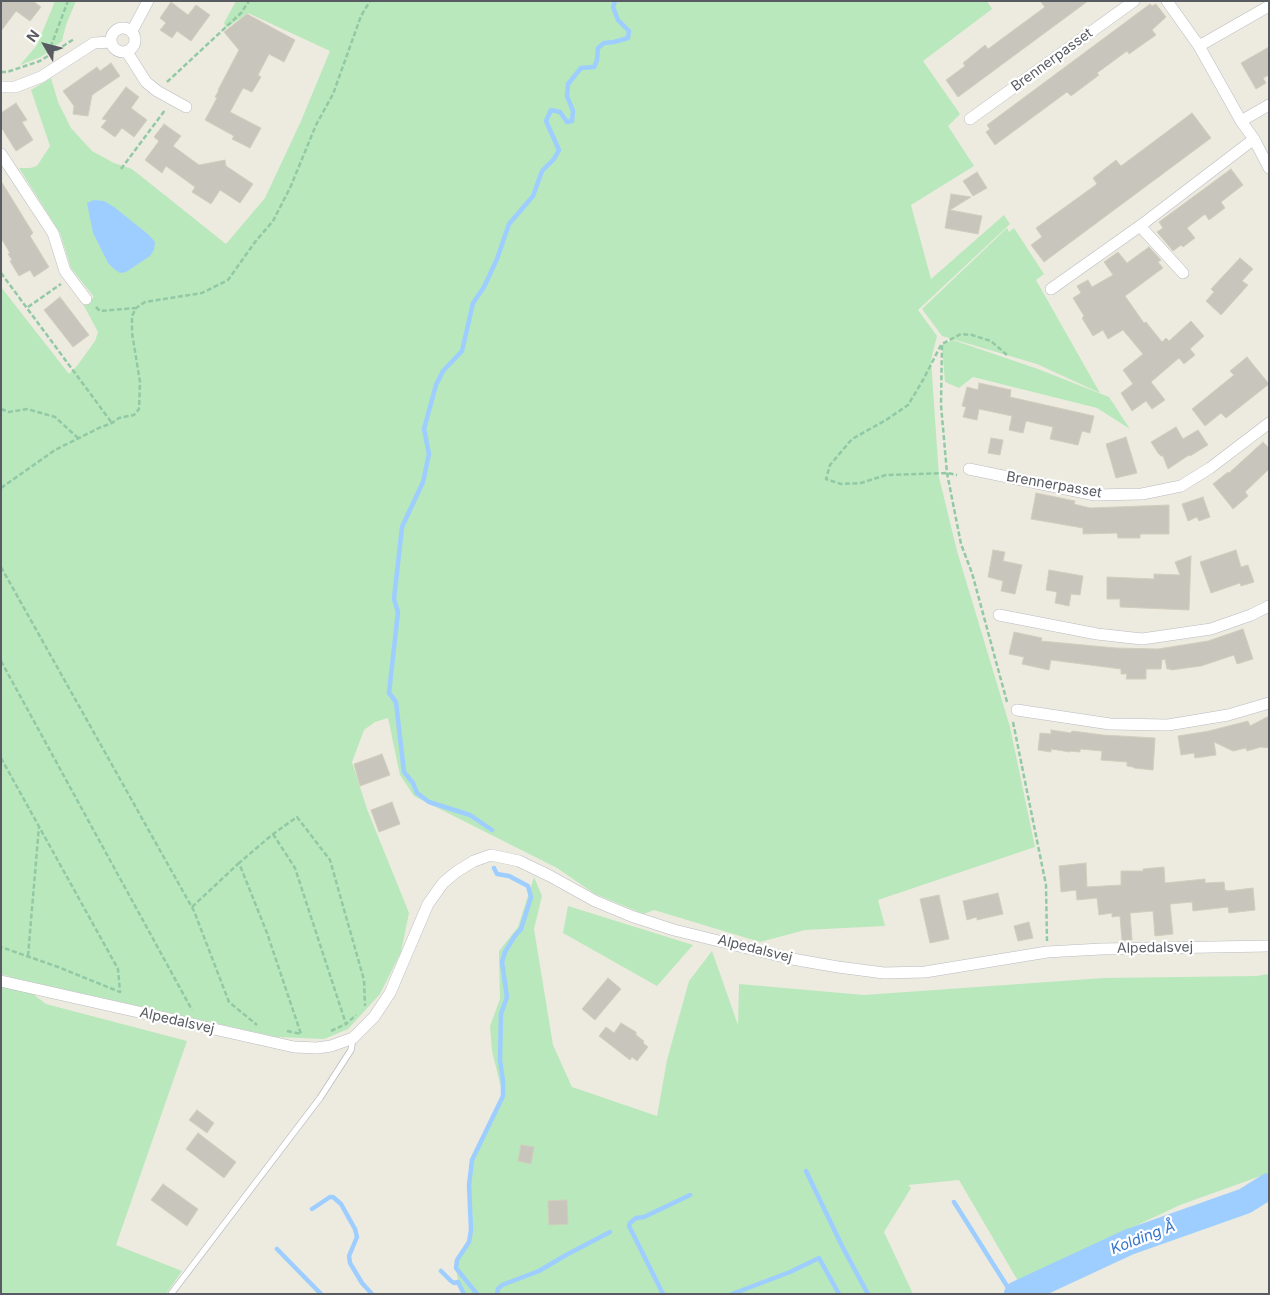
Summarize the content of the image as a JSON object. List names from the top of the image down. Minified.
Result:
{"streets":{"street":["Brennerpasset","Alpedalsvej"]},"water":["Kolding Å"],"north":"top left"}
